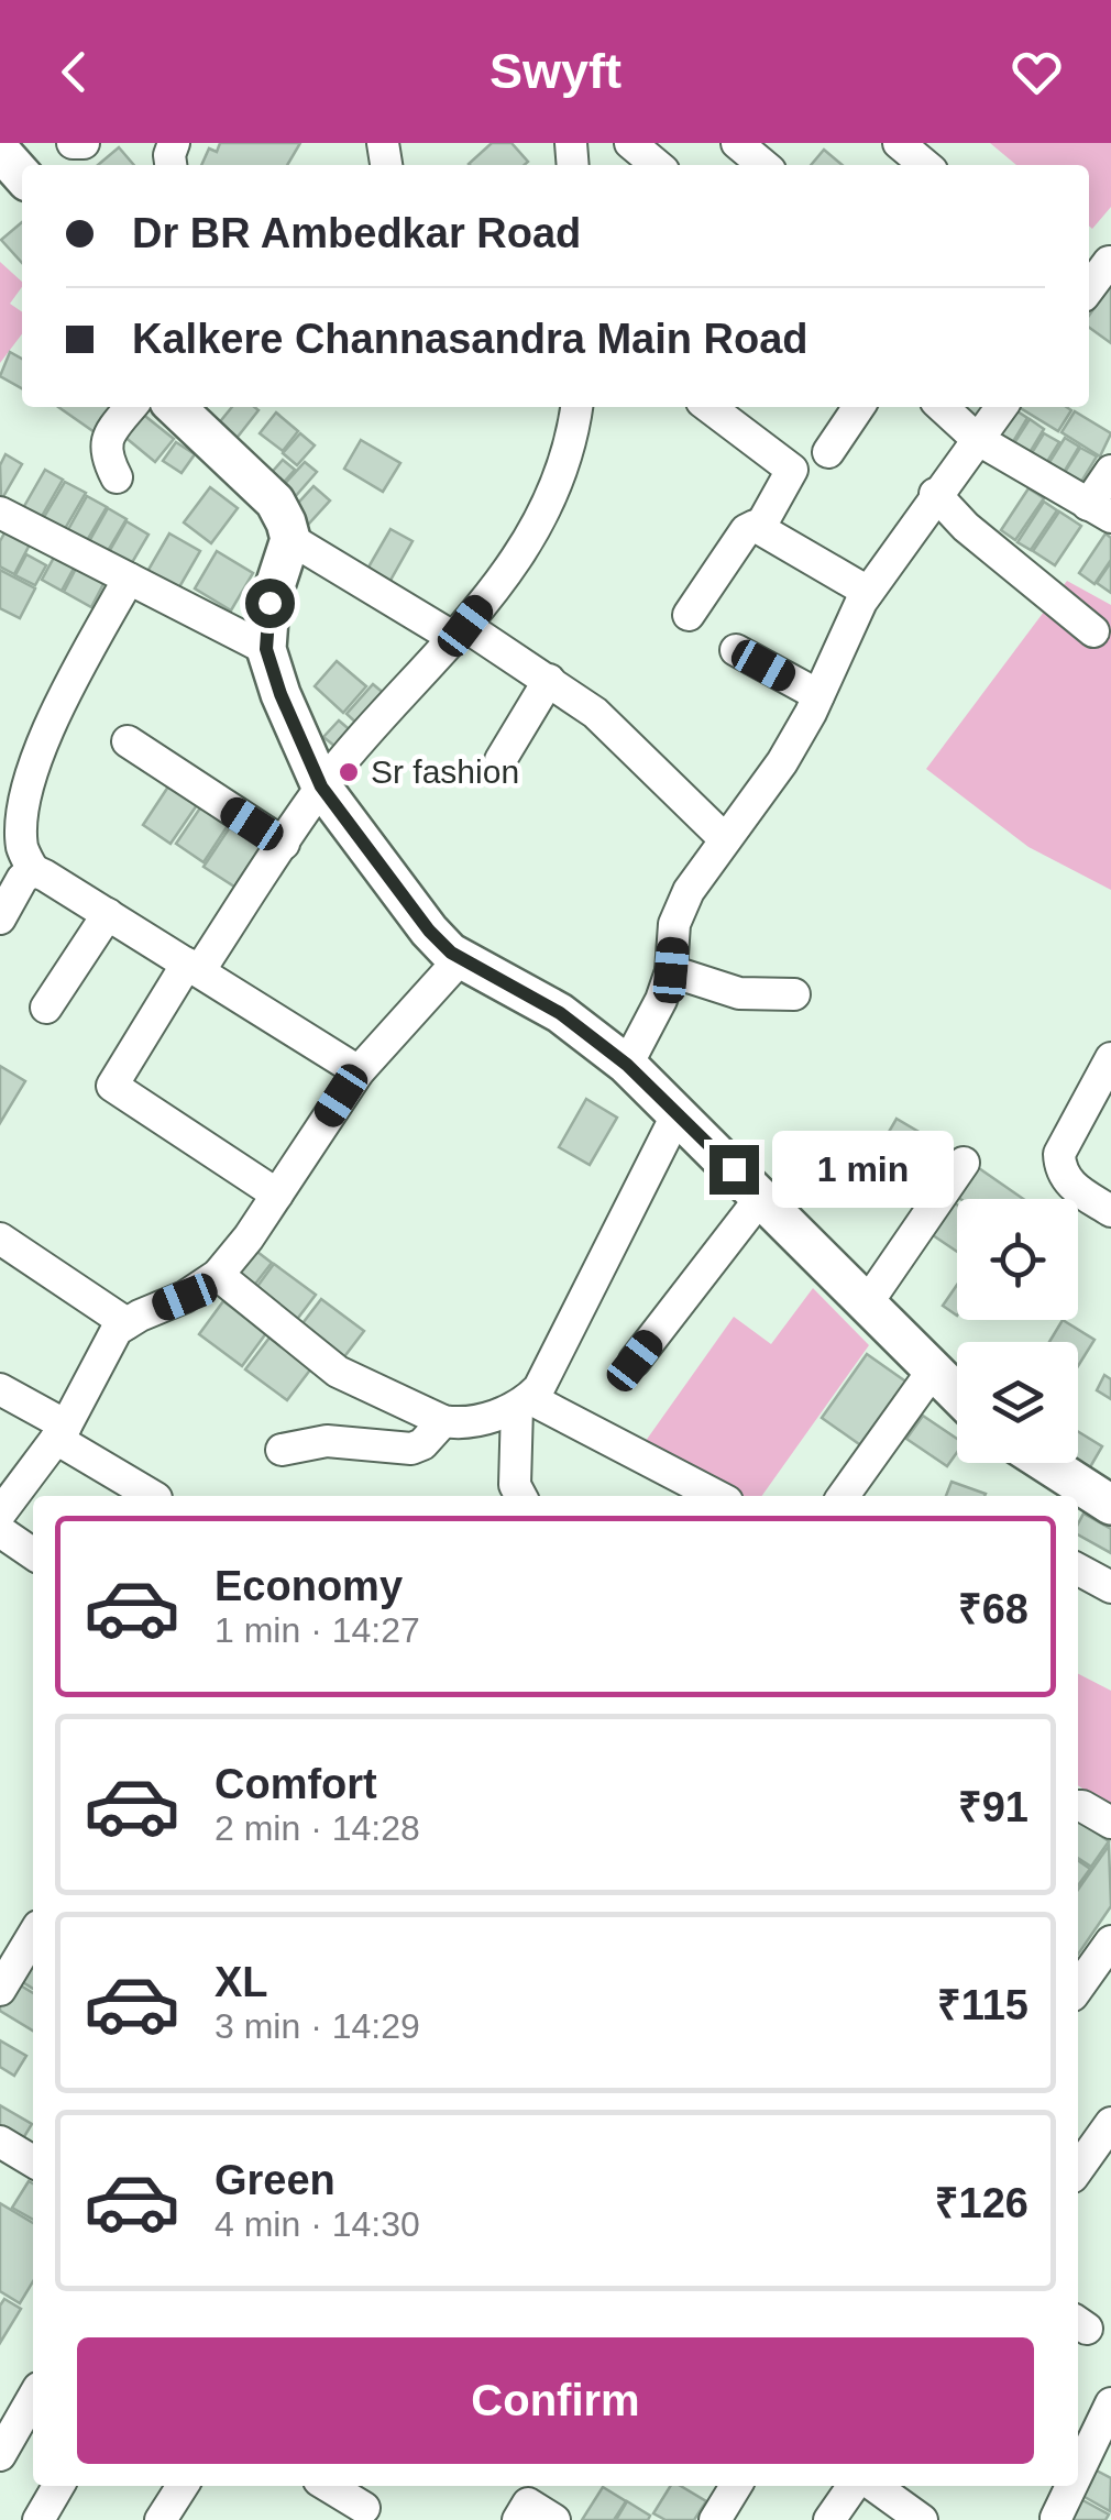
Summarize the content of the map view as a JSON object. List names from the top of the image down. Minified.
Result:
{"places":["Sr fashion"],"page":{"header":"Swyft","banner":["Dr BR Ambedkar Road","Kalkere Channasandra Main Road"],"bubble":"1 min","list":[{"name":"Economy","note":"1 min · 14:27","value":"₹68"},{"name":"Comfort","note":"2 min · 14:28","value":"₹91"},{"name":"XL","note":"3 min · 14:29","value":"₹115"},{"name":"Green","note":"4 min · 14:30","value":"₹126"}],"buttons":"Confirm"}}
